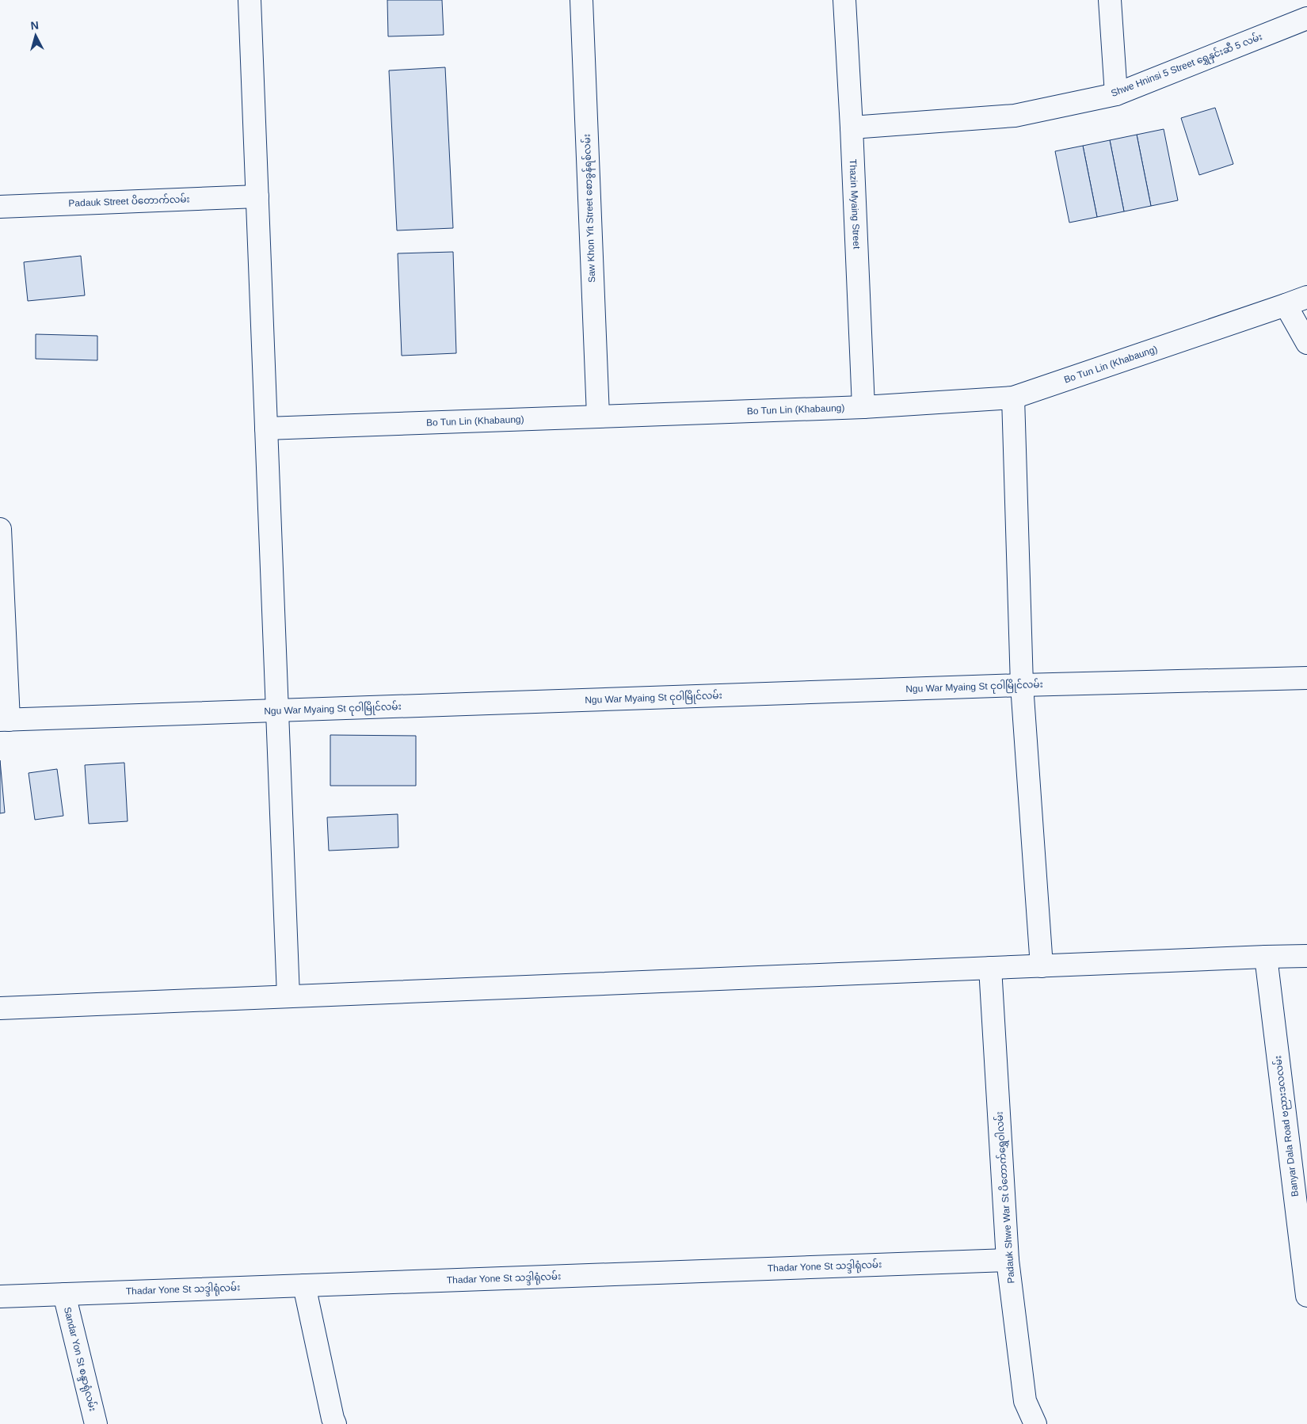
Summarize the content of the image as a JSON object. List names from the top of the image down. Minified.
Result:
{"streets":{"street":["Shwe Hninsi 5 Street ရွှေနှင်းဆီ 5 လမ်း","Padauk Street ပိတောက်လမ်း","Thazin Myaing Street","Saw Khon Yit Street စောခွန်ရစ်လမ်း","Bo Tun Lin (Khabaung)","Ngu War Myaing St ငုဝါမြိုင်လမ်း","Banyar Dala Road ဗညားဒလလမ်း","Padauk Shwe War St ပိတောက်ရွှေဝါလမ်း","Thadar Yone St သဒ္ဒါရုံလမ်း","Sandar Yon St စန္ဒာရုံလမ်း"]},"crossings":[["Shwe Hninsi 5 Street ရွှေနှင်းဆီ 5 လမ်း","Thazin Myaing Street"],["Thazin Myaing Street","Bo Tun Lin (Khabaung)"],["Saw Khon Yit Street စောခွန်ရစ်လမ်း","Bo Tun Lin (Khabaung)"],["Padauk Shwe War St ပိတောက်ရွှေဝါလမ်း","Thadar Yone St သဒ္ဒါရုံလမ်း"],["Thadar Yone St သဒ္ဒါရုံလမ်း","Sandar Yon St စန္ဒာရုံလမ်း"]],"north":"top"}
